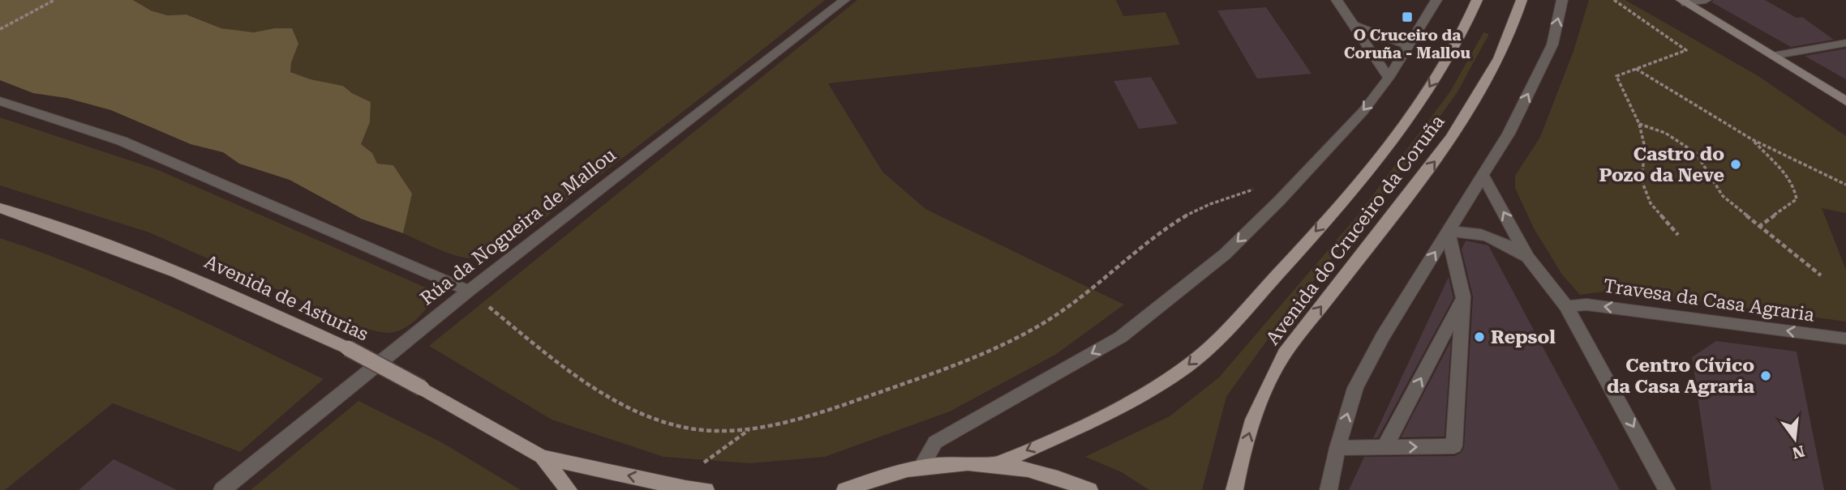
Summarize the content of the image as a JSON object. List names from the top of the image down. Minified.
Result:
{"streets":{"main road":["Avenida do Cruceiro da Coruña","Avenida de Asturias"],"street":["Rúa da Nogueira de Mallou","Travesa da Casa Agraria"]},"one_way":["Travesa da Casa Agraria"],"places":{"transit":["O Cruceiro da Coruña - Mallou"],"other":["Castro do Pozo da Neve","Repsol","Centro Cívico da Casa Agraria"]},"north":"bottom"}
